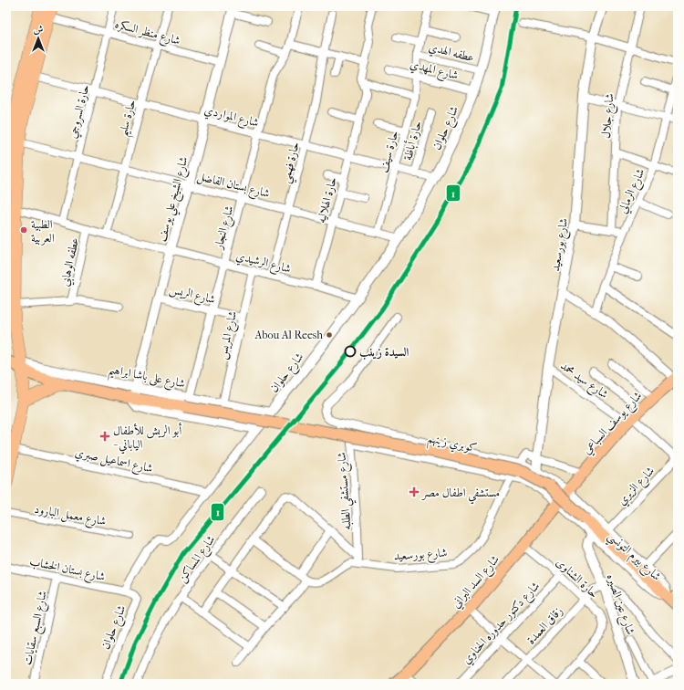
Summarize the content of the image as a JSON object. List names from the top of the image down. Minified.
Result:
{"streets":{"main road":["شارع على باشا ابراهيم","شارع يوسف السباعي","كوبري زينهم","شارع السد البراني"],"street":["شارع منظر السكره","عطفه الهدي","شارع المهدي","حارة السروجي","شارع المواردي","شارع جلال","حارة سليم","شارع حلوان","حارة أباظة","حارة سيف","حارة فهمي","شارع بستان الفاضل","شارع الرمالي","شارع الشيخ علي يوسف","حارة الهلاليه","شارع النجار","شارع بورسعيد","عطفه الوهابي","شارع الرشيدي","شارع الريس","شارع المريس","شارع سيد محمد","شارع اسماعيل صبري","شارع الزيري","شارع مستشفي الطلبه","شارع معمل البارود","شارع بيرم التونسي","شارع المساكن","شارع بستان الخشاب","حارة الشناوى","شارع عين الصيره","شارع دكتور حدوره الحناوي","زقاق العمدة","شارع السبع سقايات"]},"crossings":[["شارع منظر السكره","حارة السروجي"],["شارع منظر السكره","حارة سليم"],["شارع منظر السكره","شارع الشيخ علي يوسف"],["عطفه الهدي","شارع حلوان"],["عطفه الهدي","حارة سيف"],["شارع المهدي","شارع حلوان"],["شارع المهدي","حارة سيف"],["حارة السروجي","شارع المواردي"],["حارة السروجي","شارع بستان الفاضل"],["حارة السروجي","شارع الرشيدي"],["شارع المواردي","حارة سليم"],["شارع المواردي","شارع حلوان"],["شارع المواردي","حارة أباظة"],["شارع المواردي","حارة سيف"],["شارع المواردي","حارة فهمي"],["شارع المواردي","شارع الشيخ علي يوسف"],["شارع المواردي","حارة الهلاليه"],["شارع المواردي","شارع النجار"],["حارة سليم","شارع بستان الفاضل"],["حارة سليم","شارع الرشيدي"],["شارع حلوان","شارع بستان الفاضل"],["شارع حلوان","شارع الرشيدي"],["شارع حلوان","شارع على باشا ابراهيم"],["شارع حلوان","شارع اسماعيل صبري"],["شارع حلوان","شارع بستان الخشاب"],["حارة سيف","شارع بستان الفاضل"],["حارة فهمي","شارع بستان الفاضل"],["حارة فهمي","شارع الرشيدي"],["شارع بستان الفاضل","شارع الشيخ علي يوسف"],["شارع بستان الفاضل","حارة الهلاليه"],["شارع بستان الفاضل","شارع النجار"],["شارع الشيخ علي يوسف","شارع الرشيدي"],["شارع الشيخ علي يوسف","شارع الريس"],["شارع الشيخ علي يوسف","شارع على باشا ابراهيم"],["حارة الهلاليه","شارع الرشيدي"],["شارع النجار","شارع الرشيدي"],["شارع النجار","شارع الريس"],["شارع النجار","شارع على باشا ابراهيم"],["شارع بورسعيد","شارع سيد محمد"],["شارع بورسعيد","شارع مستشفي الطلبه"],["شارع بورسعيد","شارع بيرم التونسي"],["عطفه الوهابي","شارع الرشيدي"],["شارع الرشيدي","شارع المريس"],["شارع الريس","شارع المريس"],["شارع المريس","شارع على باشا ابراهيم"],["شارع على باشا ابراهيم","كوبري زينهم"],["شارع سيد محمد","شارع يوسف السباعي"],["شارع سيد محمد","شارع الزيري"],["شارع يوسف السباعي","شارع بيرم التونسي"],["شارع يوسف السباعي","شارع السد البراني"],["كوبري زينهم","شارع بيرم التونسي"],["شارع الزيري","شارع بيرم التونسي"],["شارع مستشفي الطلبه","شارع بيرم التونسي"],["شارع بيرم التونسي","شارع السد البراني"],["شارع بيرم التونسي","شارع عين الصيره"],["شارع بستان الخشاب","شارع السبع سقايات"],["حارة الشناوى","شارع السد البراني"],["حارة الشناوى","شارع دكتور حدوره الحناوي"],["حارة الشناوى","زقاق العمدة"],["شارع عين الصيره","زقاق العمدة"]],"places":{"other":["الطبية العربية","Abou Al Reesh","السيدة زينب"],"health":["أبو الريش للأطفال - الياباني","مستشفي اطفال مصر"]},"lines":["transit line 1"],"north":"top"}
